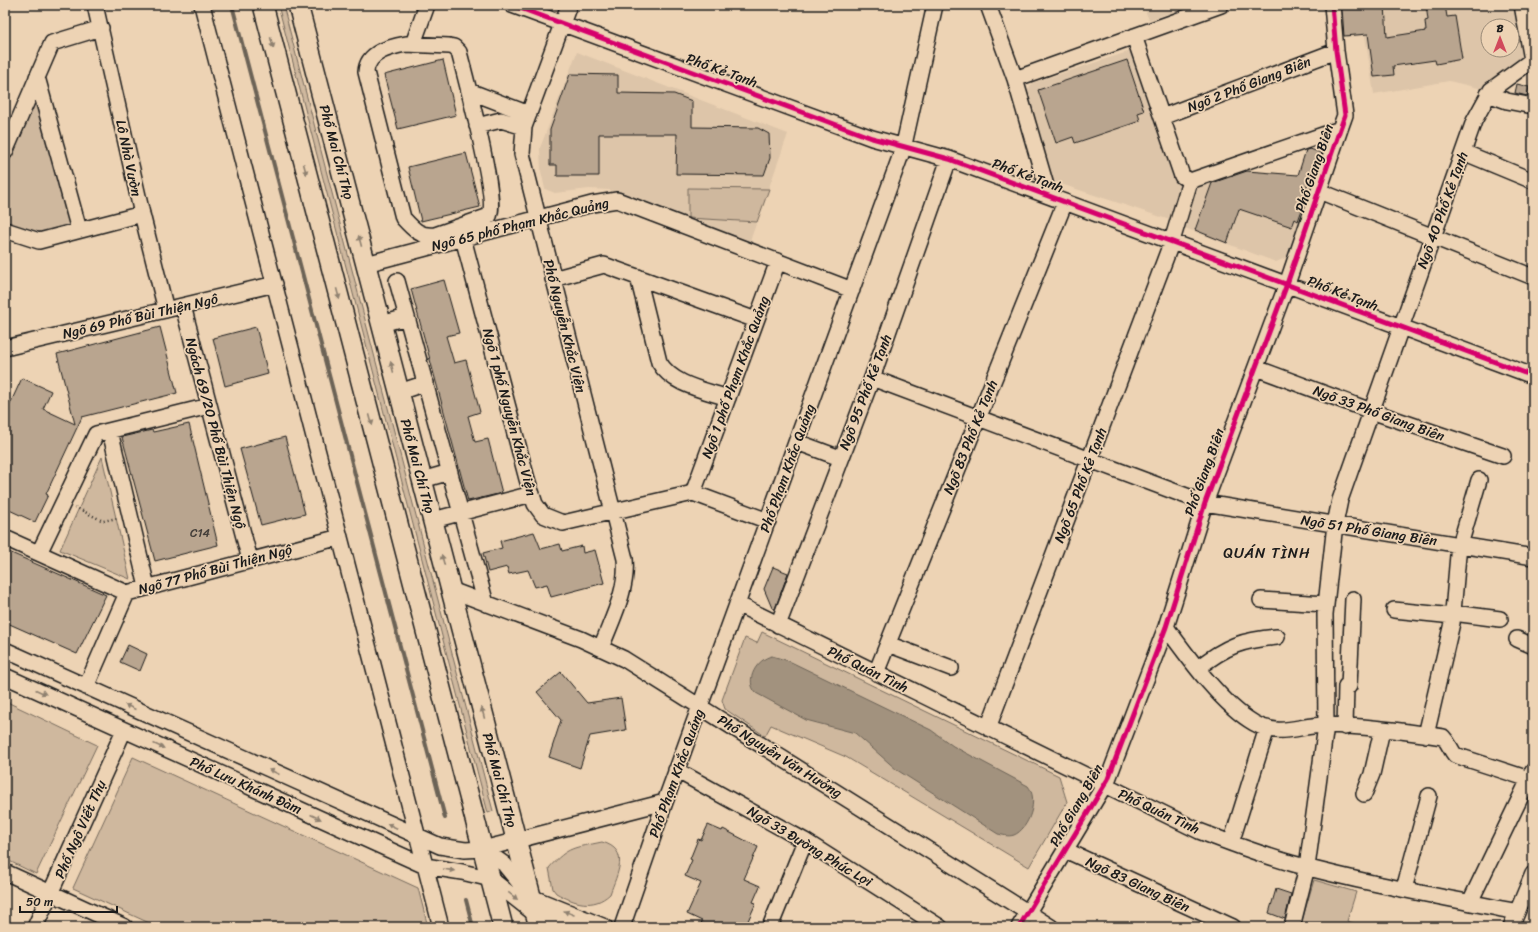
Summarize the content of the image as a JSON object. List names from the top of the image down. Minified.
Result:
{"streets":{"main road":["Phố Mai Chí Thọ"],"street":["Phố Kẻ Tạnh","Ngõ 2 Phố Giang Biên","Lô Nhà Vườn","Phố Giang Biên","Ngõ 40 Phố Kẻ Tạnh","Ngõ 65 phố Phạm Khắc Quảng","Ngõ 69 Phố Bùi Thiện Ngô","Phố Nguyễn Khắc Viện","Ngõ 1 phố Phạm Khắc Quảng","Ngõ 95 Phố Kẻ Tạnh","Ngõ 1 phố Nguyễn Khắc Viện","Ngõ 33 Phố Giang Biên","Ngách 69/20 Phố Bùi Thiện Ngộ","Ngõ 83 Phố Kẻ Tạnh","Phố Phạm Khắc Quảng","Ngõ 65 Phố Kẻ Tạnh","Ngõ 51 Phố Giang Biên","Ngõ 77 Phố Bùi Thiện Ngộ","Phố Quán Tình","Phố Nguyễn Văn Hưởng","Phố Lưu Khánh Đàm","Phố Ngô Viết Thụ","Ngõ 33 Đường Phúc Lợi","Ngõ 83 Giang Biên"]},"crossings":[["Phố Kẻ Tạnh","Phố Giang Biên"],["Phố Kẻ Tạnh","Ngõ 40 Phố Kẻ Tạnh"],["Phố Kẻ Tạnh","Phố Nguyễn Khắc Viện"],["Phố Kẻ Tạnh","Ngõ 95 Phố Kẻ Tạnh"],["Phố Kẻ Tạnh","Ngõ 83 Phố Kẻ Tạnh"],["Phố Kẻ Tạnh","Phố Phạm Khắc Quảng"],["Phố Kẻ Tạnh","Ngõ 65 Phố Kẻ Tạnh"],["Ngõ 2 Phố Giang Biên","Phố Giang Biên"],["Phố Mai Chí Thọ","Ngõ 65 phố Phạm Khắc Quảng"],["Phố Mai Chí Thọ","Phố Nguyễn Văn Hưởng"],["Phố Mai Chí Thọ","Phố Lưu Khánh Đàm"],["Lô Nhà Vườn","Ngõ 69 Phố Bùi Thiện Ngô"],["Phố Giang Biên","Ngõ 33 Phố Giang Biên"],["Phố Giang Biên","Ngõ 51 Phố Giang Biên"],["Phố Giang Biên","Phố Quán Tình"],["Phố Giang Biên","Phố Nguyễn Văn Hưởng"],["Phố Giang Biên","Ngõ 83 Giang Biên"],["Ngõ 40 Phố Kẻ Tạnh","Ngõ 33 Phố Giang Biên"],["Ngõ 40 Phố Kẻ Tạnh","Ngõ 51 Phố Giang Biên"],["Ngõ 40 Phố Kẻ Tạnh","Phố Quán Tình"],["Ngõ 65 phố Phạm Khắc Quảng","Phố Nguyễn Khắc Viện"],["Ngõ 65 phố Phạm Khắc Quảng","Ngõ 1 phố Phạm Khắc Quảng"],["Ngõ 65 phố Phạm Khắc Quảng","Ngõ 1 phố Nguyễn Khắc Viện"],["Ngõ 65 phố Phạm Khắc Quảng","Phố Phạm Khắc Quảng"],["Ngõ 69 Phố Bùi Thiện Ngô","Ngách 69/20 Phố Bùi Thiện Ngộ"],["Phố Nguyễn Khắc Viện","Ngõ 1 phố Nguyễn Khắc Viện"],["Phố Nguyễn Khắc Viện","Phố Nguyễn Văn Hưởng"],["Ngõ 95 Phố Kẻ Tạnh","Ngõ 51 Phố Giang Biên"],["Ngõ 95 Phố Kẻ Tạnh","Phố Quán Tình"],["Ngách 69/20 Phố Bùi Thiện Ngộ","Ngõ 77 Phố Bùi Thiện Ngộ"],["Ngõ 83 Phố Kẻ Tạnh","Ngõ 51 Phố Giang Biên"],["Ngõ 83 Phố Kẻ Tạnh","Phố Quán Tình"],["Phố Phạm Khắc Quảng","Phố Quán Tình"],["Phố Phạm Khắc Quảng","Phố Nguyễn Văn Hưởng"],["Phố Phạm Khắc Quảng","Phố Lưu Khánh Đàm"],["Phố Phạm Khắc Quảng","Ngõ 33 Đường Phúc Lợi"],["Ngõ 65 Phố Kẻ Tạnh","Ngõ 51 Phố Giang Biên"],["Ngõ 65 Phố Kẻ Tạnh","Phố Quán Tình"],["Phố Lưu Khánh Đàm","Phố Ngô Viết Thụ"]],"districts":["QUÁN TÌNH"],"house_numbers":["C14"],"scale_bar":"50 m","north":"top"}
